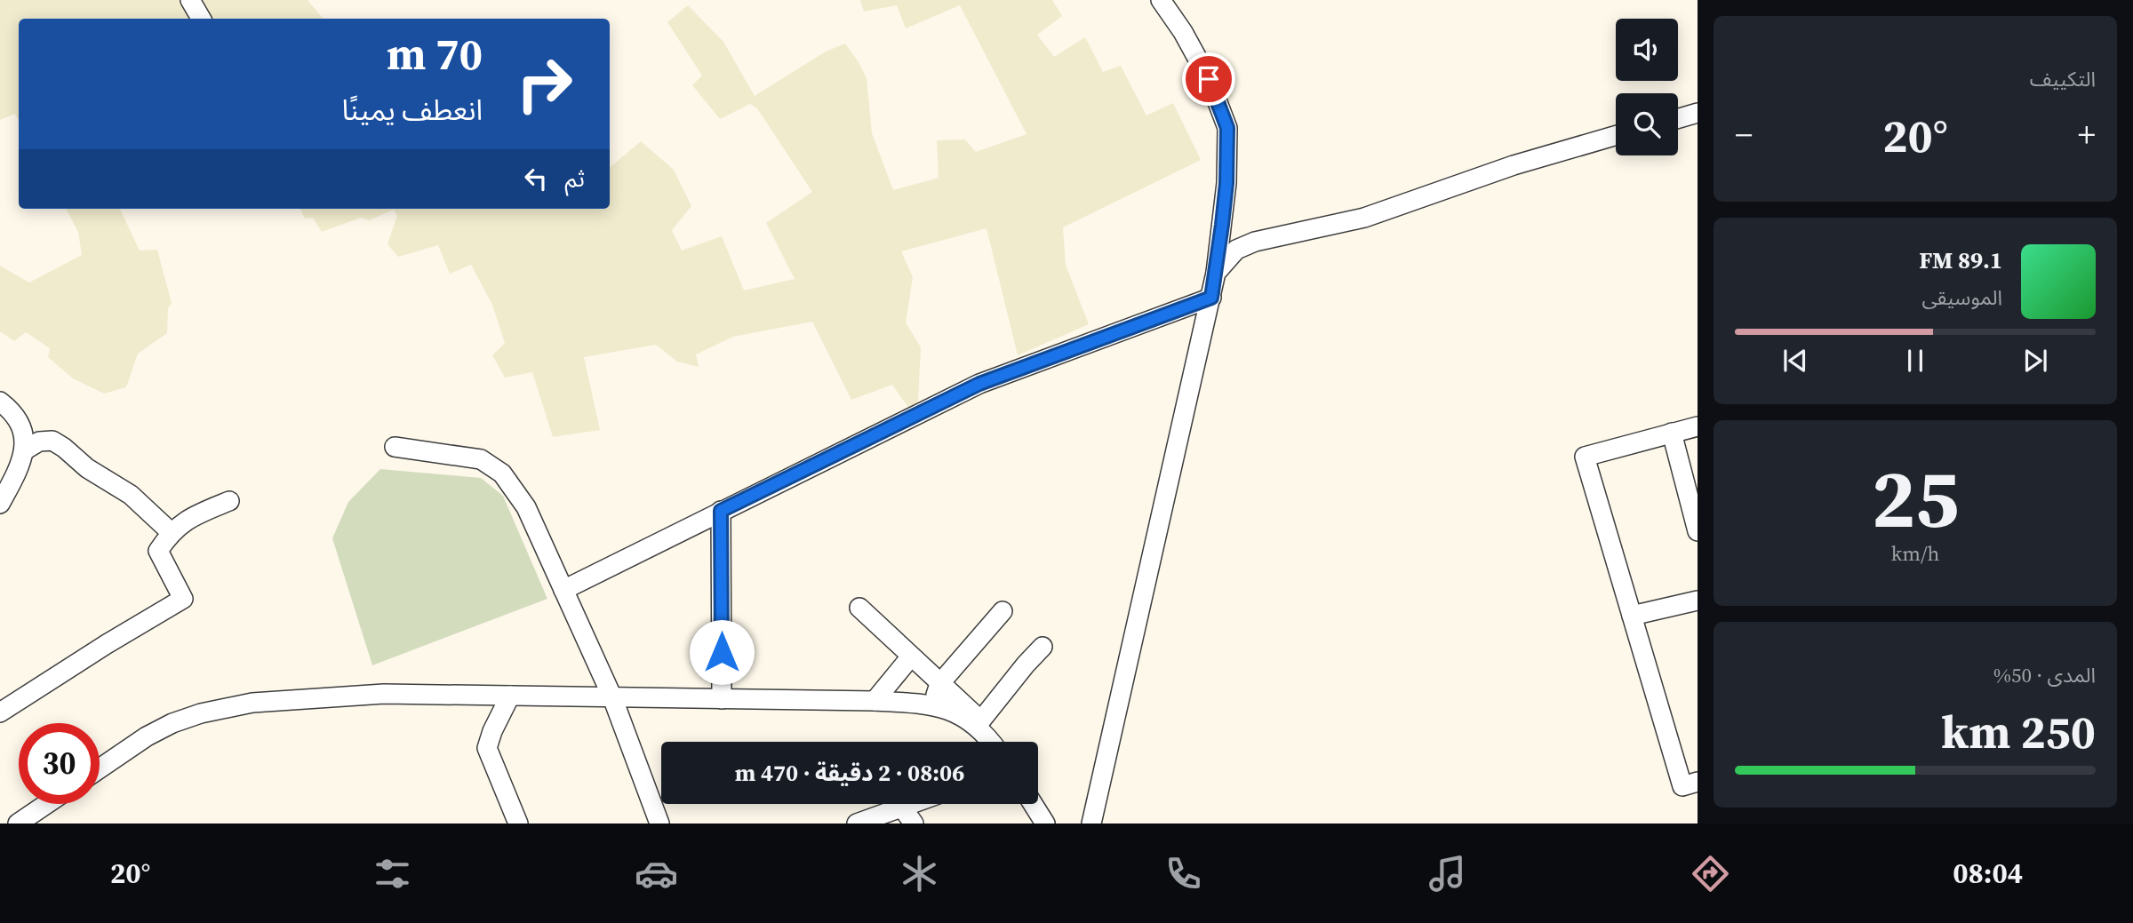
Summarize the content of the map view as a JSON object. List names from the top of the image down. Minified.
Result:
{"page":{"tile":["التكييف",["25","km/h"],["المدى · 50%","250 km"]],"turn":["70 m","انعطف يمينًا"],"heat":["−","20°","+"],"then":"ثم","song":["89.1 FM","الموسيقى"],"limit":"30","trip":"08:06 · 2 دقيقة · 470 m","tabs":["08:04","20°"]}}
